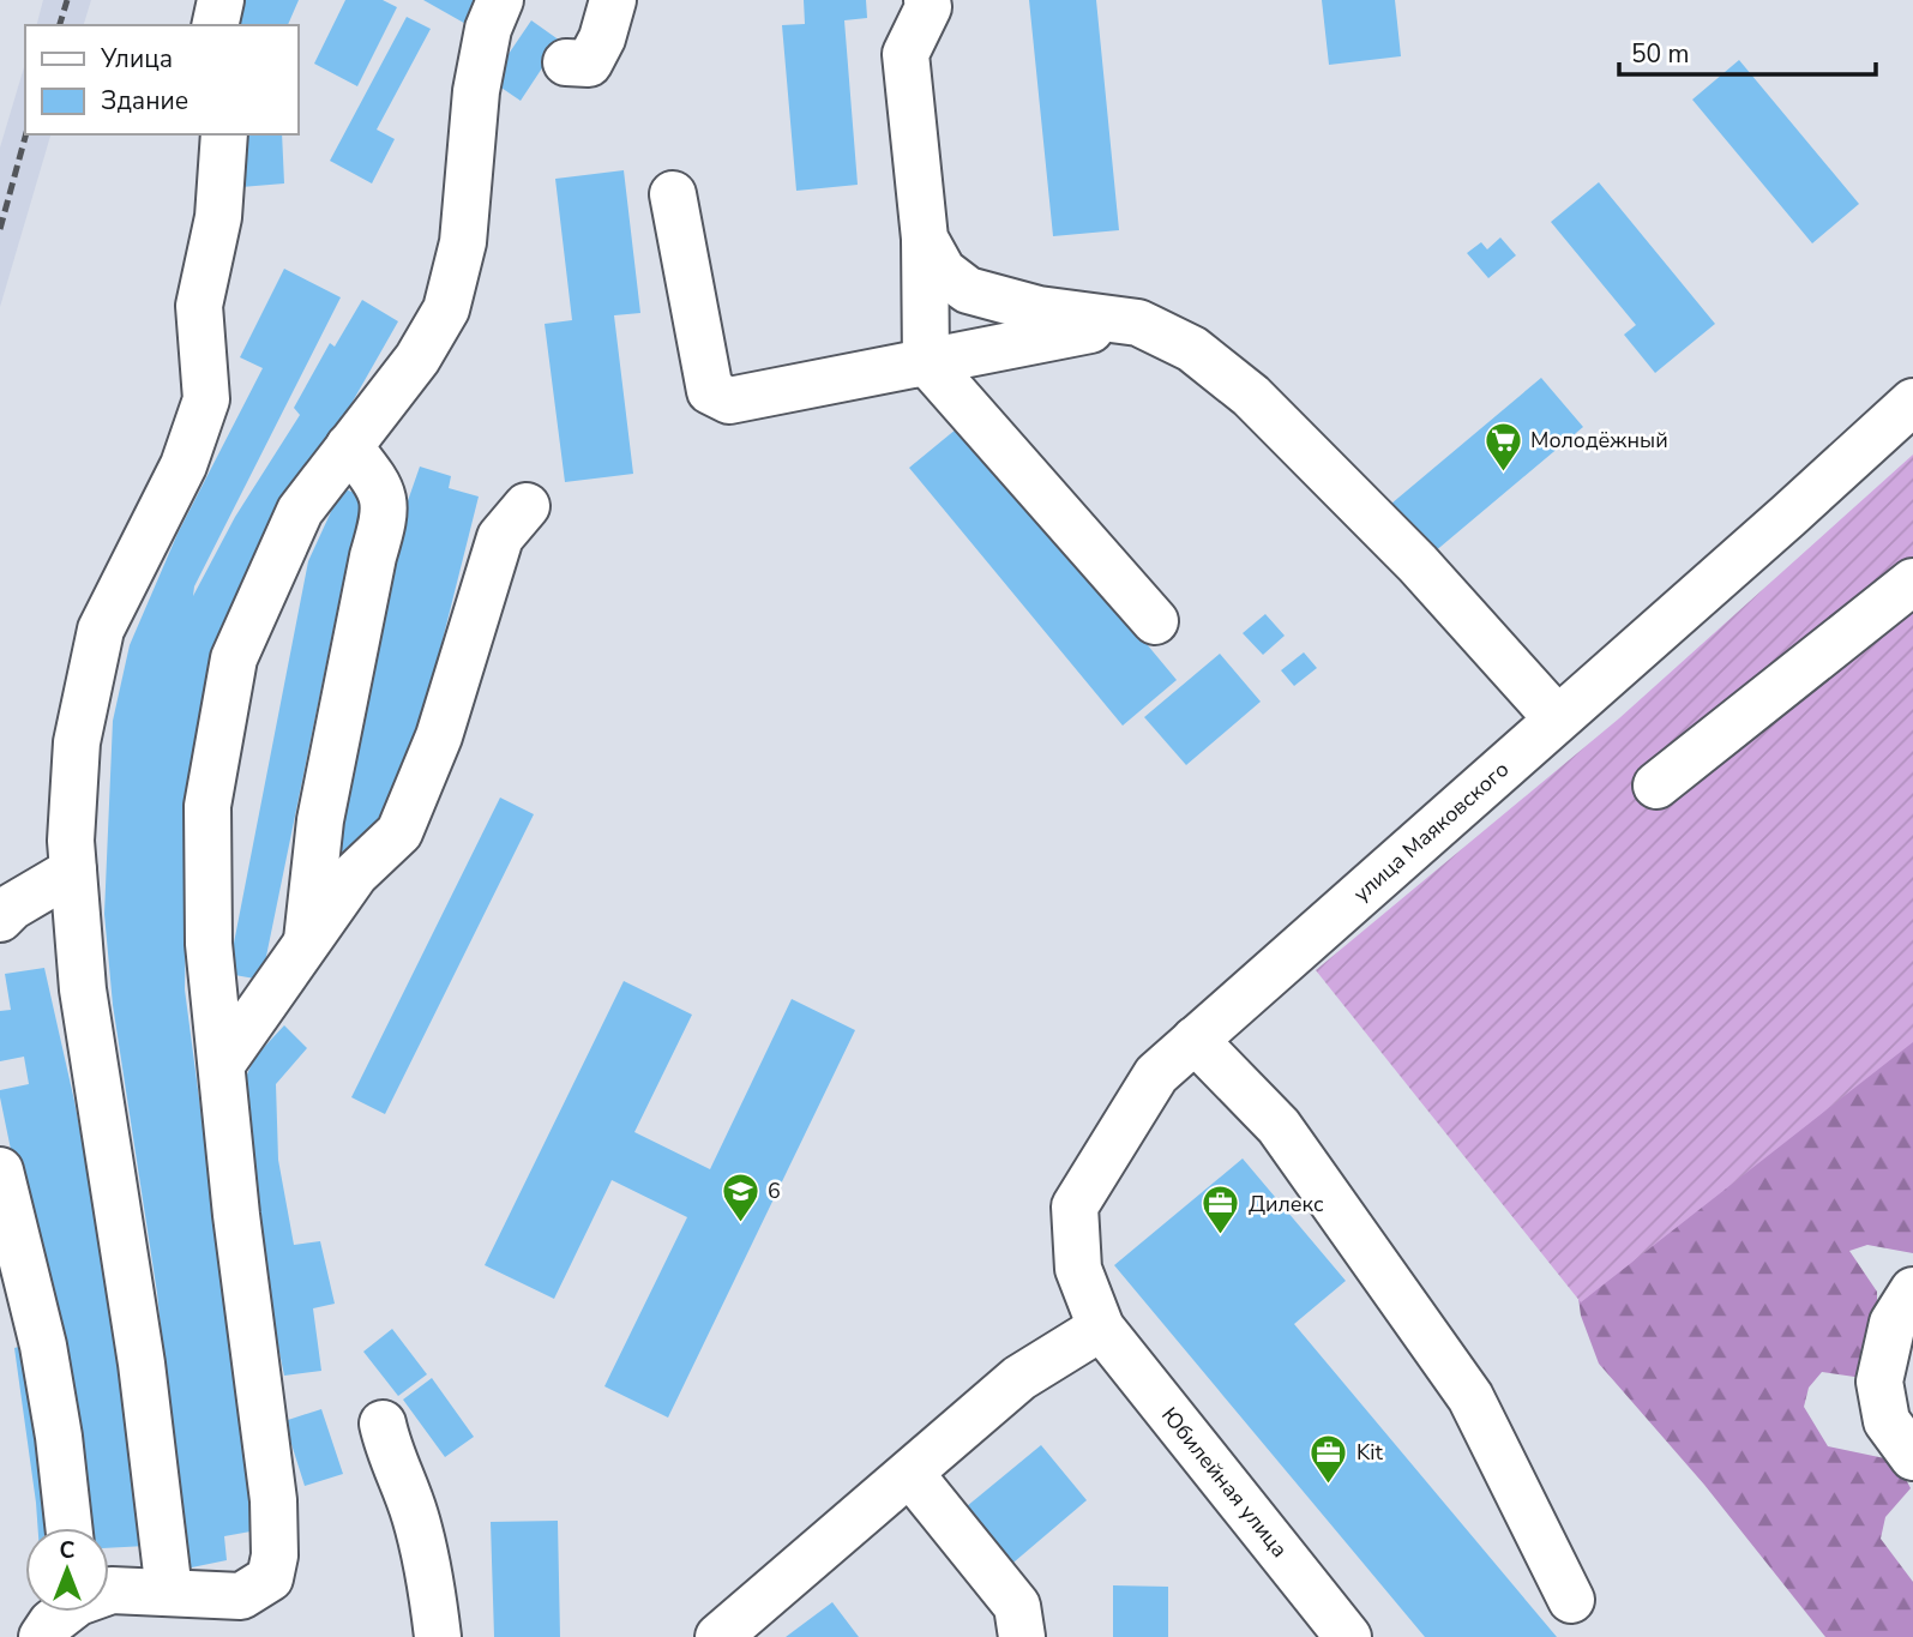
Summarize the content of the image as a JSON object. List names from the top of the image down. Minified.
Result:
{"streets":{"street":["улица Маяковского","Юбилейная улица"]},"crossings":[["улица Маяковского","Юбилейная улица"]],"places":{"supermarket":["Молодёжный"],"school or university":["6"],"office":["Дилекс","Kit"]},"legend":["Улица","Здание"],"scale_bar":"50 m","north":"top"}
